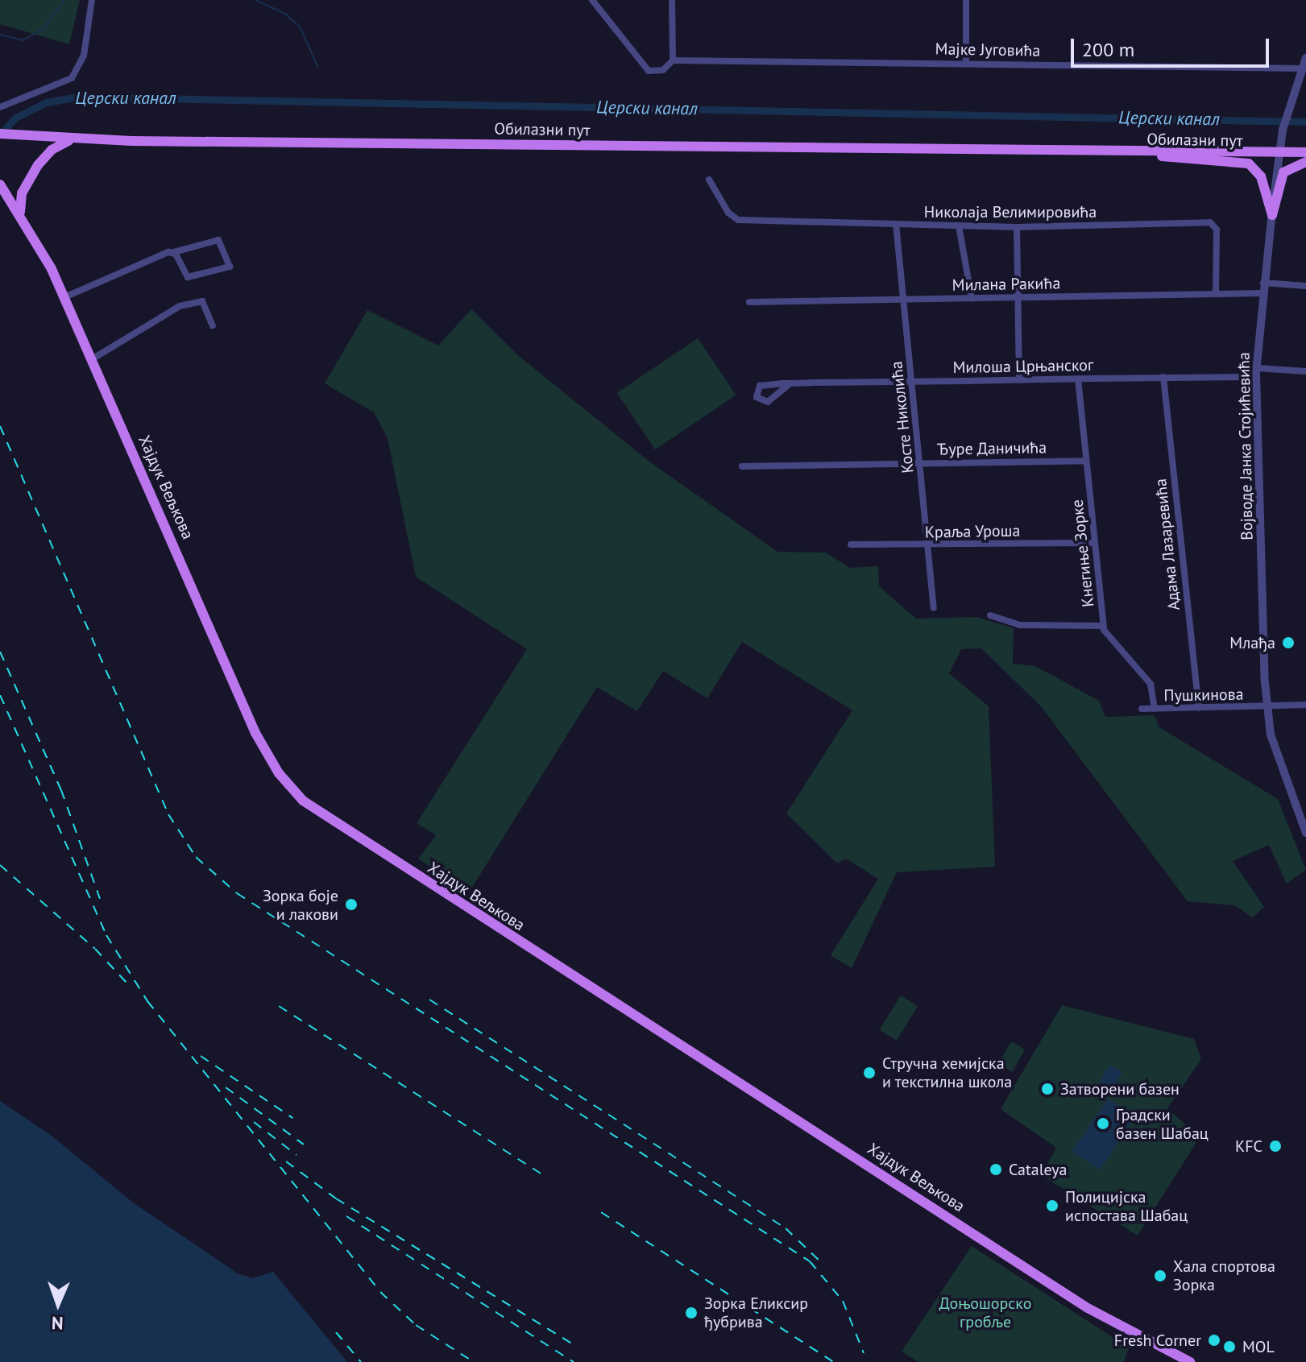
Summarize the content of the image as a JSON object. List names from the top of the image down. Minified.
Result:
{"streets":{"main road":["Обилазни пут","Хајдук Вељкова"],"street":["Мајке Југовића","Николаја Велимировића","Милана Ракића","Милоша Црњанског","Косте Николића","Војводе Јанка Стојићевића","Ђуре Даничића","Краља Уроша","Адама Лазаревића","Кнегиње Зорке","Пушкинова"]},"crossings":[["Мајке Југовића","Војводе Јанка Стојићевића"],["Обилазни пут","Војводе Јанка Стојићевића"],["Николаја Велимировића","Милана Ракића"],["Николаја Велимировића","Косте Николића"],["Милана Ракића","Косте Николића"],["Милана Ракића","Војводе Јанка Стојићевића"],["Милоша Црњанског","Косте Николића"],["Милоша Црњанског","Војводе Јанка Стојићевића"],["Милоша Црњанског","Адама Лазаревића"],["Милоша Црњанског","Кнегиње Зорке"],["Косте Николића","Ђуре Даничића"],["Косте Николића","Краља Уроша"],["Војводе Јанка Стојићевића","Пушкинова"],["Ђуре Даничића","Кнегиње Зорке"],["Краља Уроша","Кнегиње Зорке"],["Адама Лазаревића","Пушкинова"],["Кнегиње Зорке","Пушкинова"]],"water":["Церски канал"],"parks":["Доњошорско гробље"],"places":["Млађа","Зорка боје и лакови","Стручна хемијска и текстилна школа","Затворени базен","Градски базен Шабац","KFC","Cataleya","Полицијска испостава Шабац","Хала спортова Зорка","Зорка Еликсир ђубрива","Fresh Corner","MOL"],"scale_bar":"200 m","north":"bottom"}
